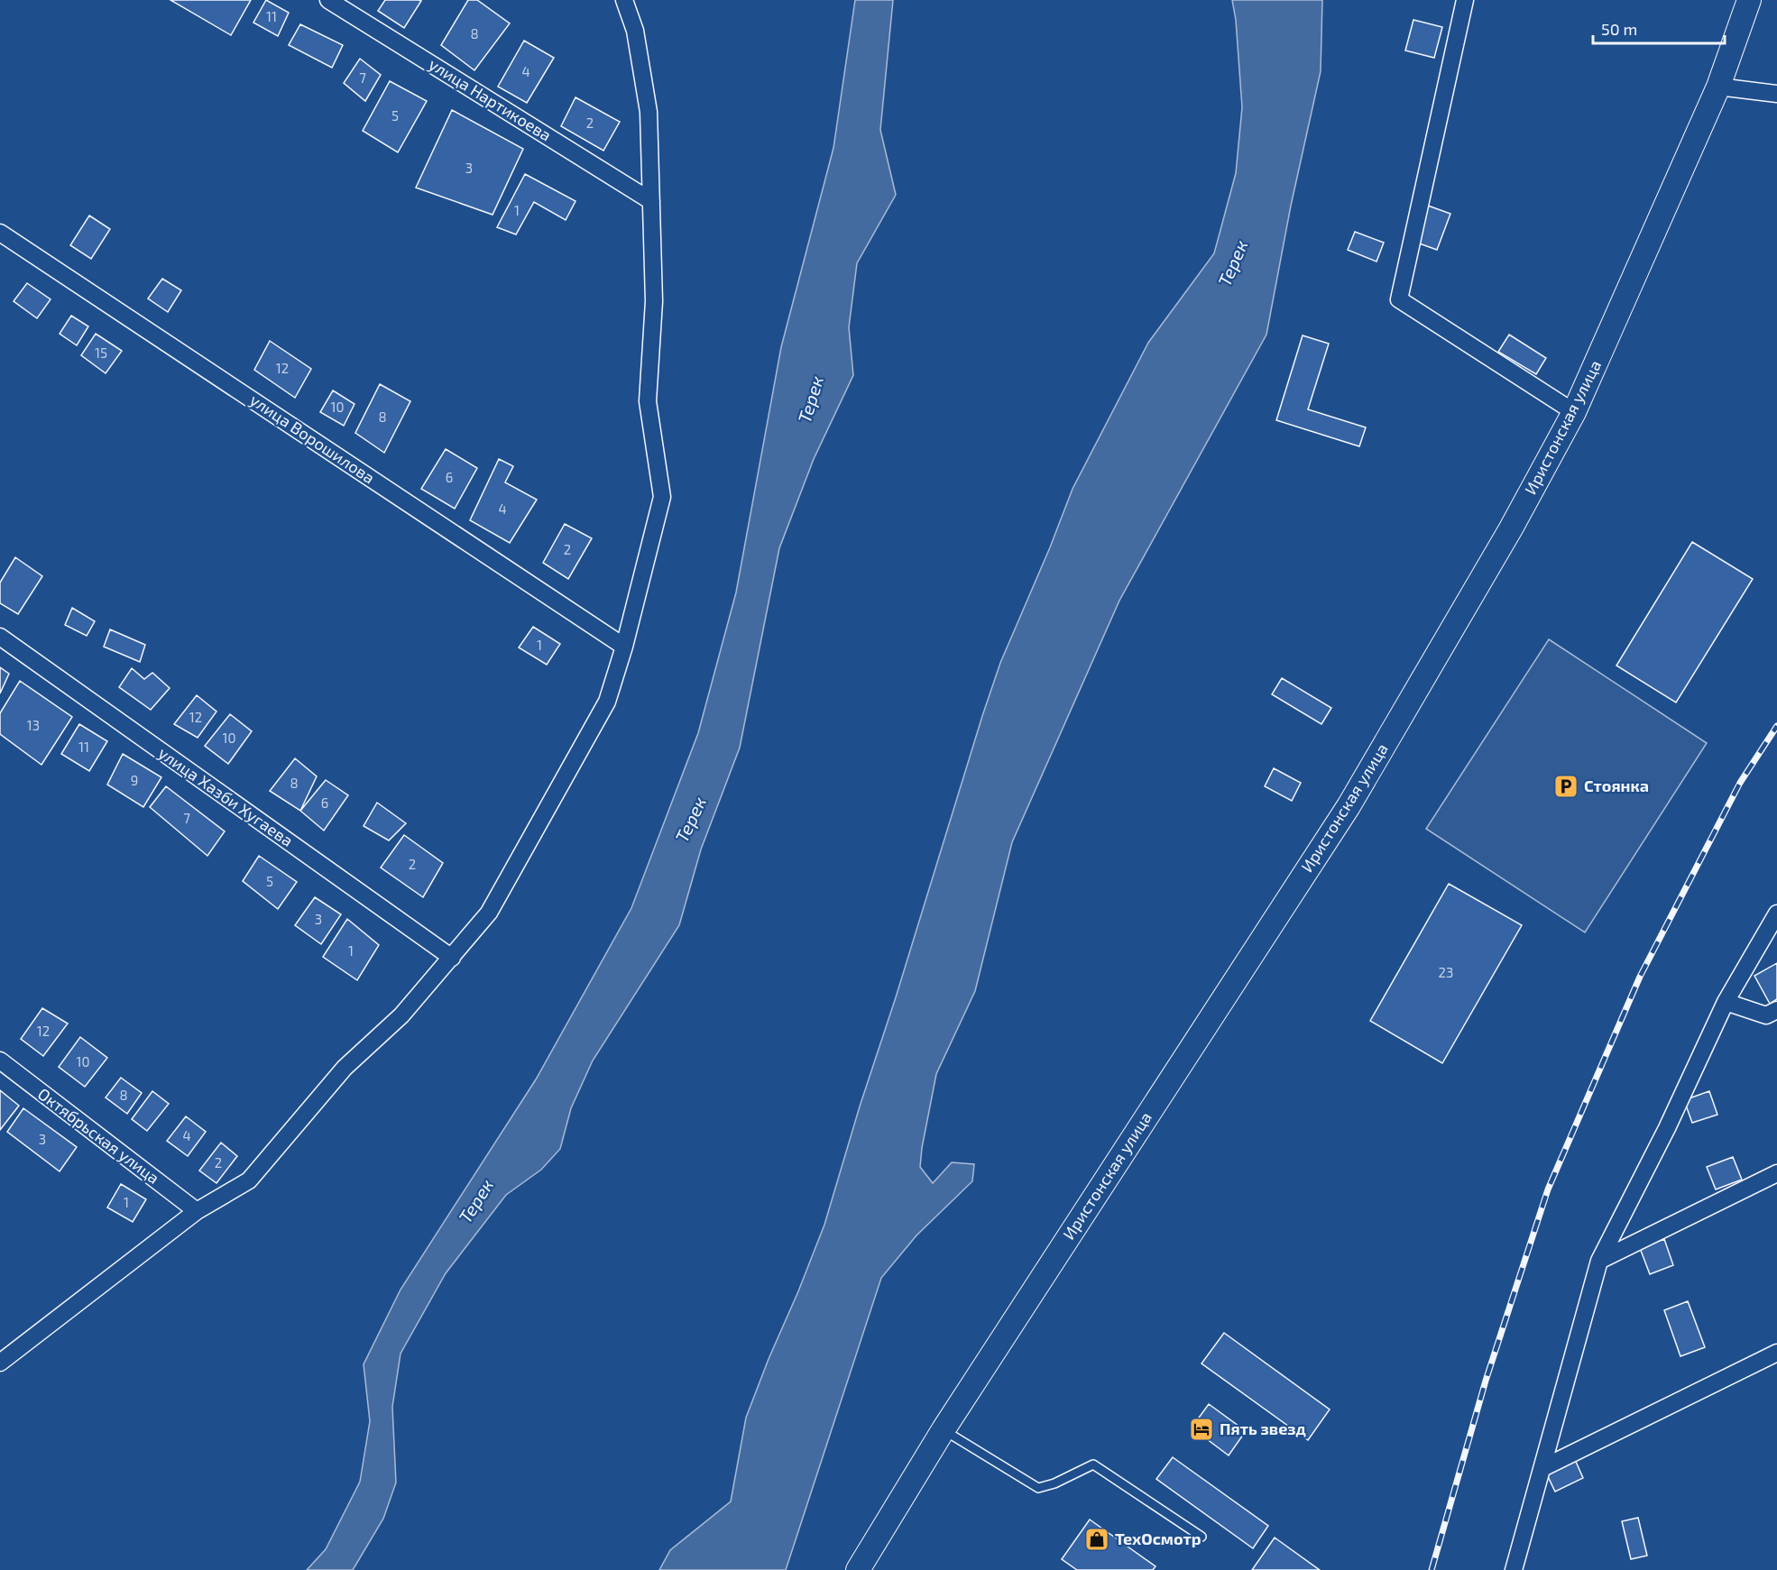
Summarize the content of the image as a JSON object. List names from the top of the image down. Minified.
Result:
{"streets":{"main road":["Иристонская улица"],"street":["улица Нартикоева","улица Ворошилова","улица Хазби Хугаева","Октябрьская улица"]},"water":["Терек"],"places":{"parking":["Стоянка"],"hotel":["Пять звезд"],"shop":["ТехОсмотр"]},"house_numbers":["11","8","4","7","5","2","3","1","15","12","10","8","6","4","2","1","12","13","10","11","9","8","6","7","2","5","3","1","23","12","10","8","4","3","2","1"],"scale_bar":"50 m"}
